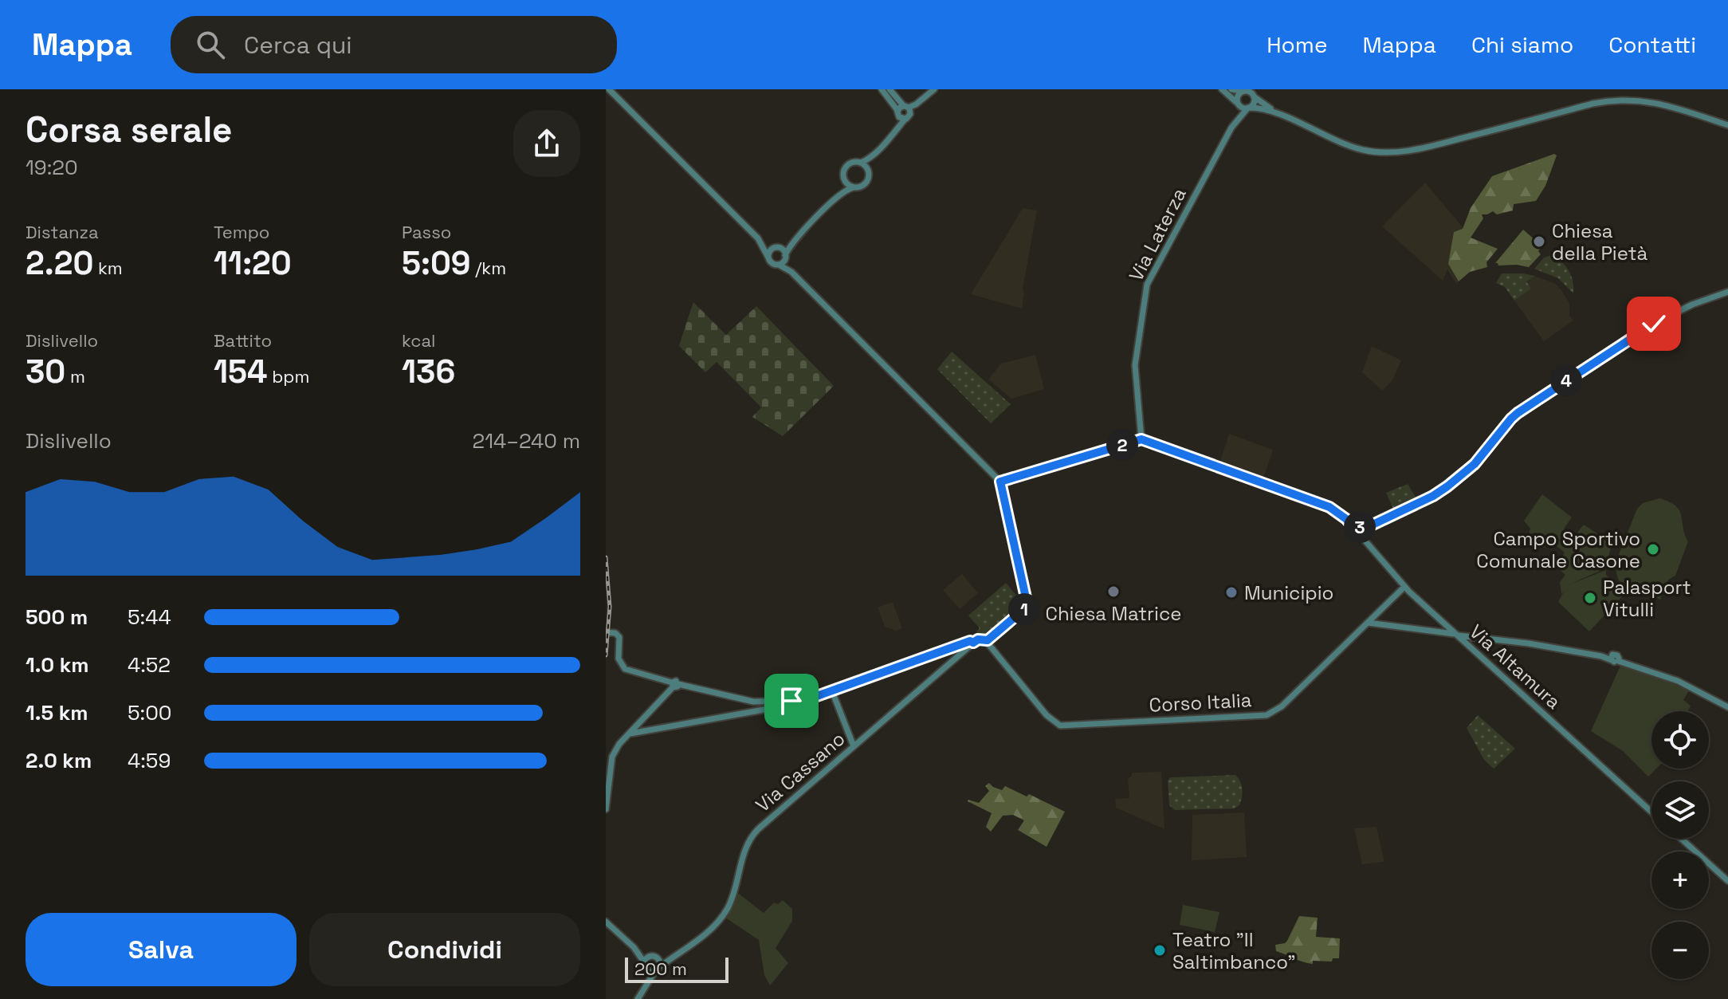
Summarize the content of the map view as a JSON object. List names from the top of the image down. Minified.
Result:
{"streets":{"main road":["Via Laterza","Via Altamura","Corso Italia","Via Cassano"]},"crossings":[["Via Laterza","Via Altamura"],["Via Altamura","Corso Italia"]],"places":["Chiesa della Pietà","Campo Sportivo Comunale Casone","Chiesa Matrice","Municipio","Palasport Vitulli","Teatro \"Il Saltimbanco\""],"scale_bar":"200 m","page":{"header":"Mappa","search":"Cerca qui","nav":["Home","Mappa","Chi siamo","Contatti"],"heading":["Corsa serale","19:20"],"stats":[["Distanza","2.20 km"],["Tempo","11:20"],["Passo","5:09 /km"],["Dislivello","30 m"],["Battito","154 bpm"],["kcal","136"]],"pins":["4","2","3","1"],"chart":["Dislivello","214–240 m"],"list":[{"name":"500 m","note":"5:44"},{"name":"1.0 km","note":"4:52"},{"name":"1.5 km","note":"5:00"},{"name":"2.0 km","note":"4:59"}],"map_buttons":["+","−"],"buttons":["Salva","Condividi"],"scale":"200 m"}}
